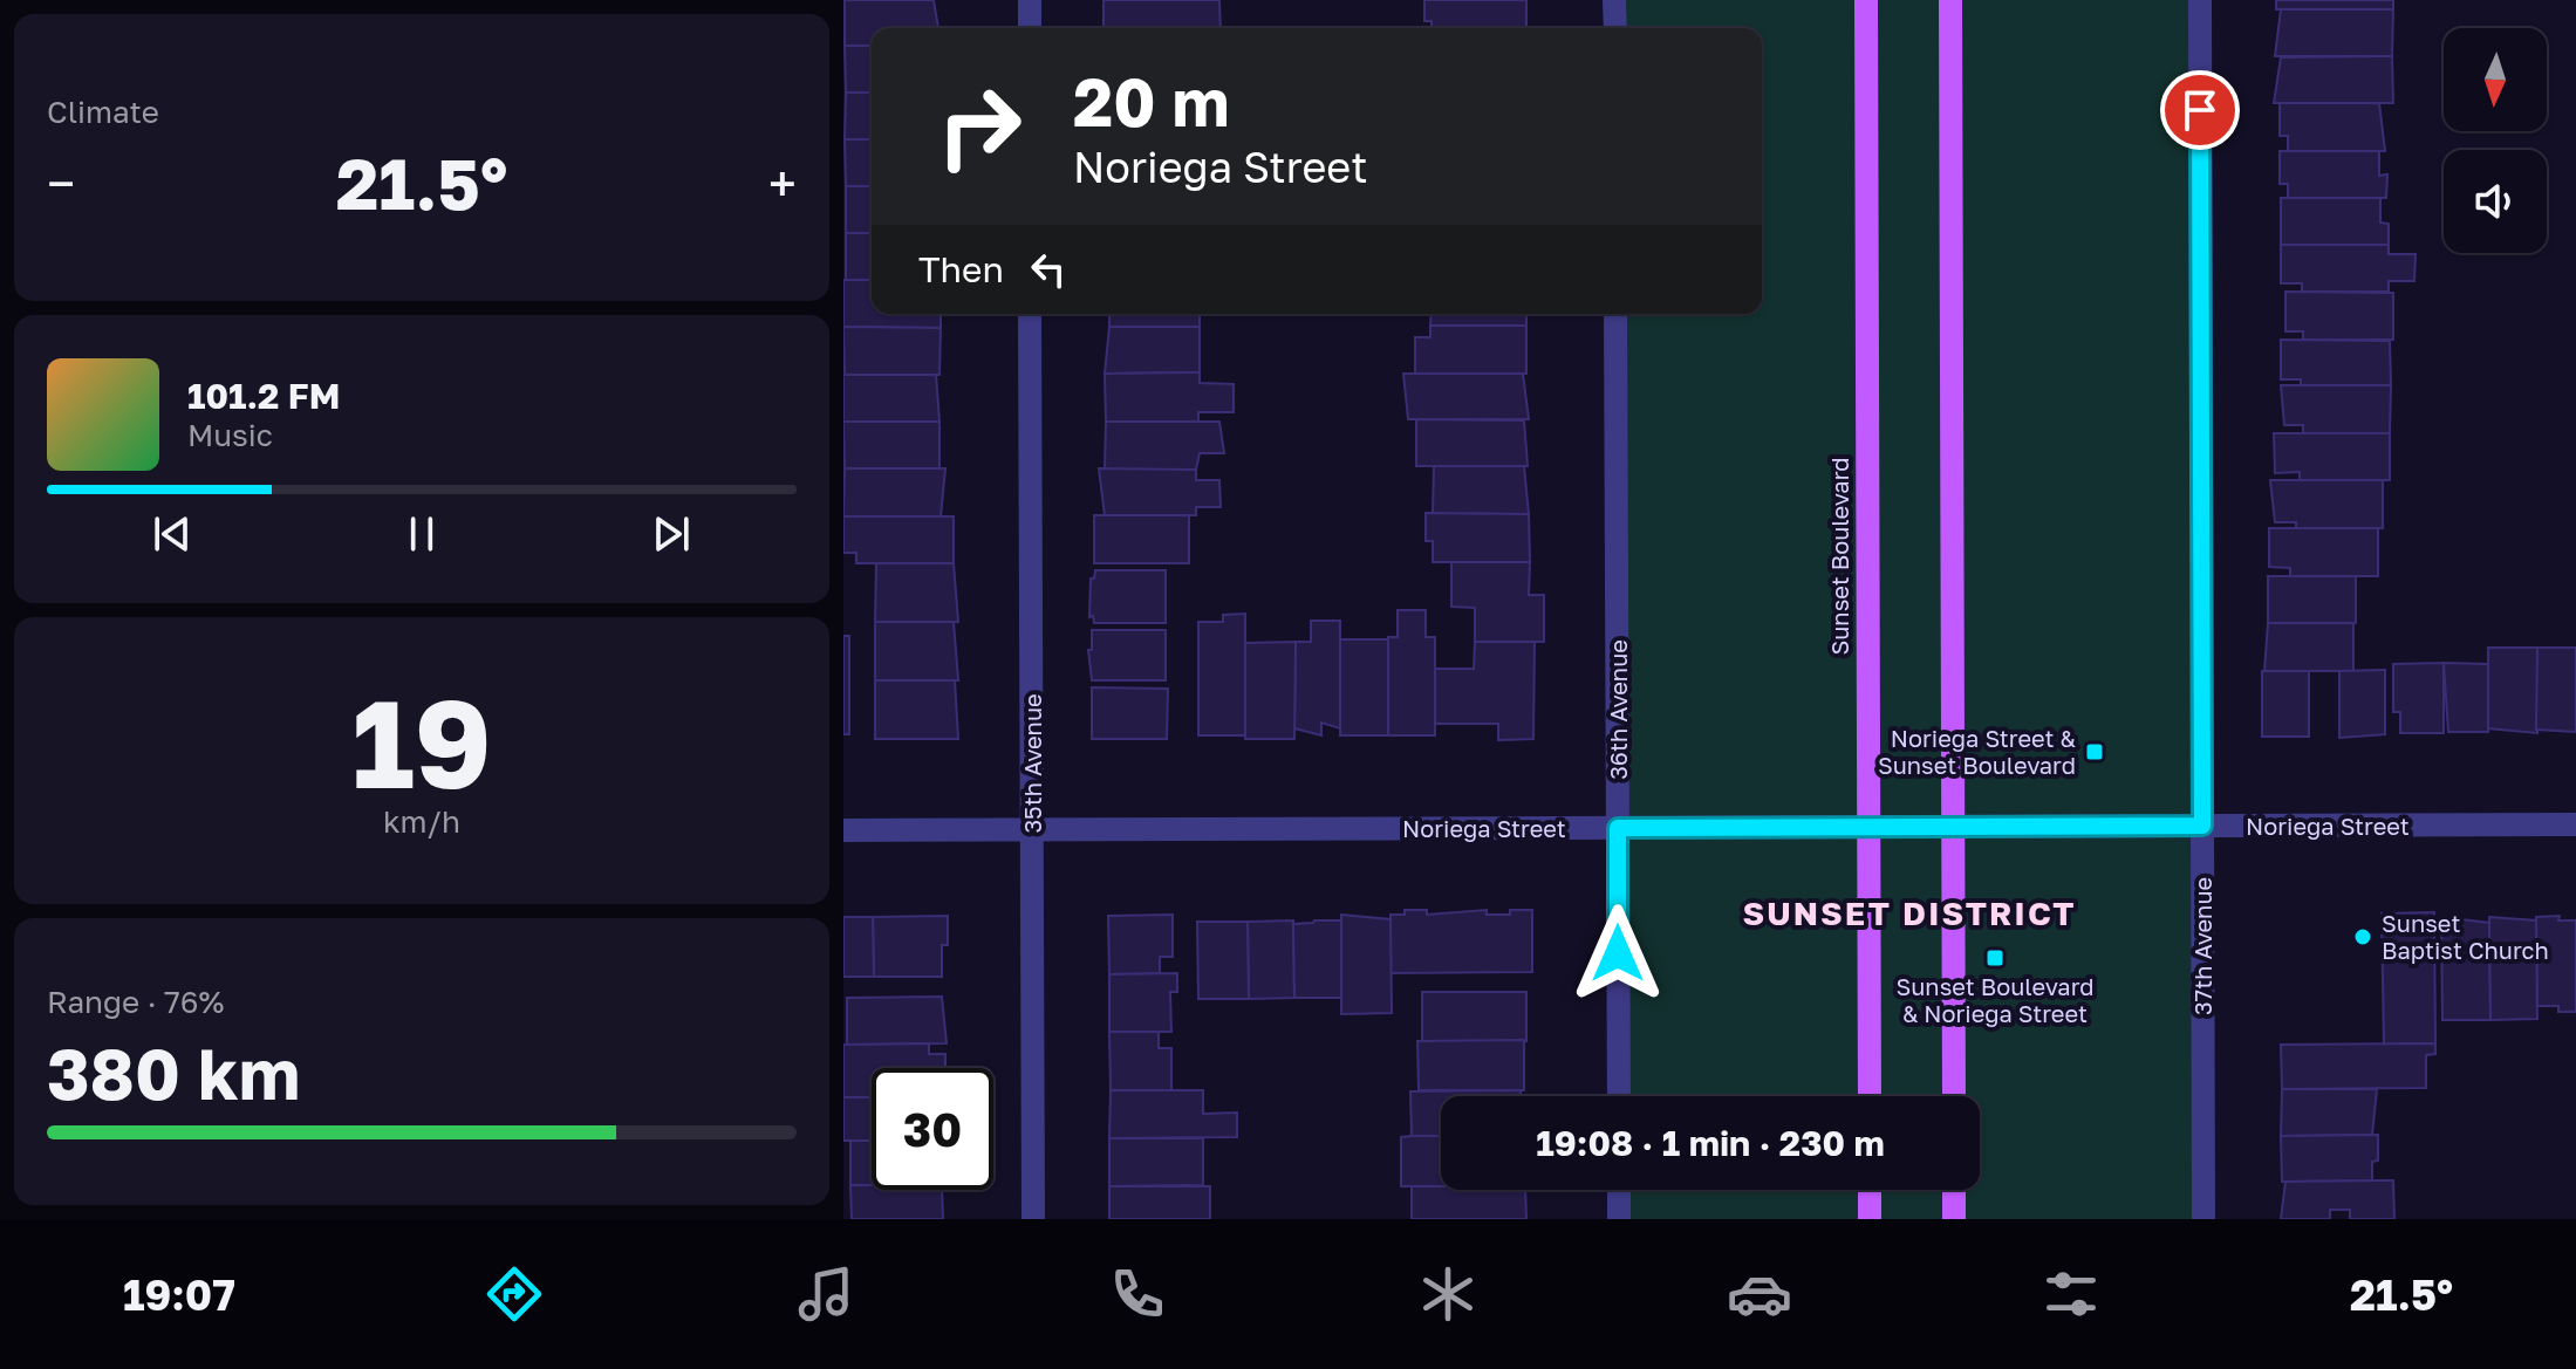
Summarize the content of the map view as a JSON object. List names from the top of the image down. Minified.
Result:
{"streets":{"main road":["Sunset Boulevard"],"street":["36th Avenue","35th Avenue","Noriega Street","37th Avenue"]},"crossings":[["Sunset Boulevard","Noriega Street"],["36th Avenue","Noriega Street"],["35th Avenue","Noriega Street"],["Noriega Street","37th Avenue"]],"districts":["SUNSET DISTRICT"],"places":{"transit":["Noriega Street & Sunset Boulevard","Sunset Boulevard & Noriega Street"],"other":["Sunset Baptist Church"]},"north":"bottom","page":{"tile":["Climate",["19","km/h"],["Range · 76%","380 km"]],"turn":["20 m","Noriega Street"],"heat":["−","21.5°","+"],"then":"Then","song":["101.2 FM","Music"],"limit":"30","trip":"19:08 · 1 min · 230 m","tabs":["19:07","21.5°"]}}
